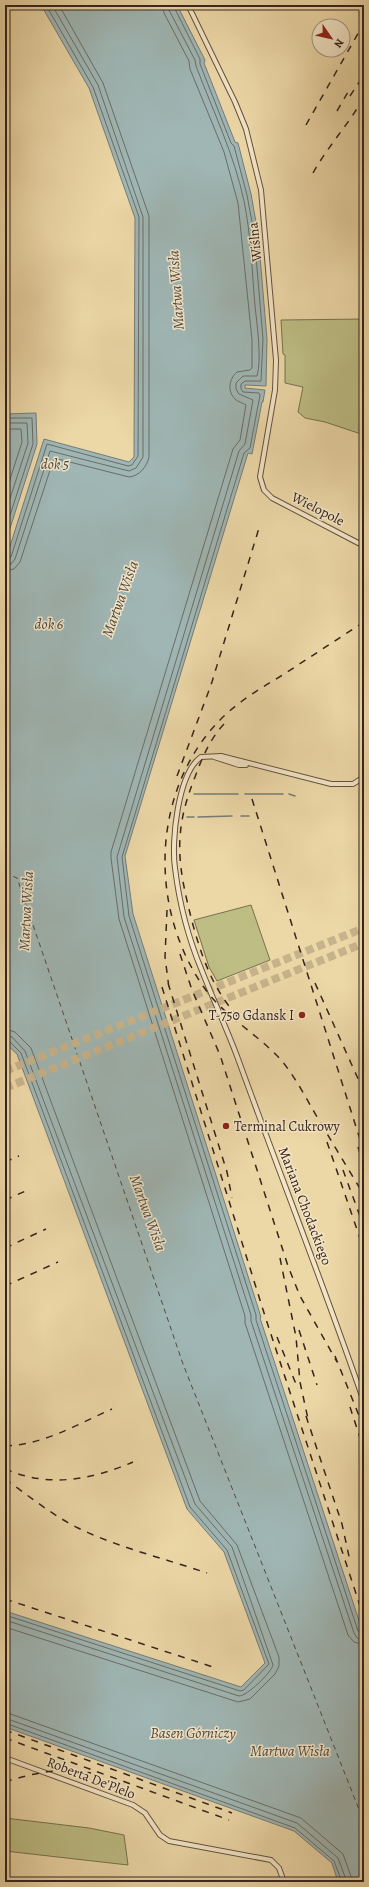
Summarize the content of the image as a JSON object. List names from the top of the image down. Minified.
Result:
{"streets":{"street":["Wiślna","Wielopole","Mariana Chodackiego","Roberta De'Plelo"]},"crossings":[["Wiślna","Wielopole"]],"water":["Martwa Wisła","dok 5","dok 6","Basen Górniczy"],"places":["T-750 Gdansk I","Terminal Cukrowy"],"north":"bottom right"}
